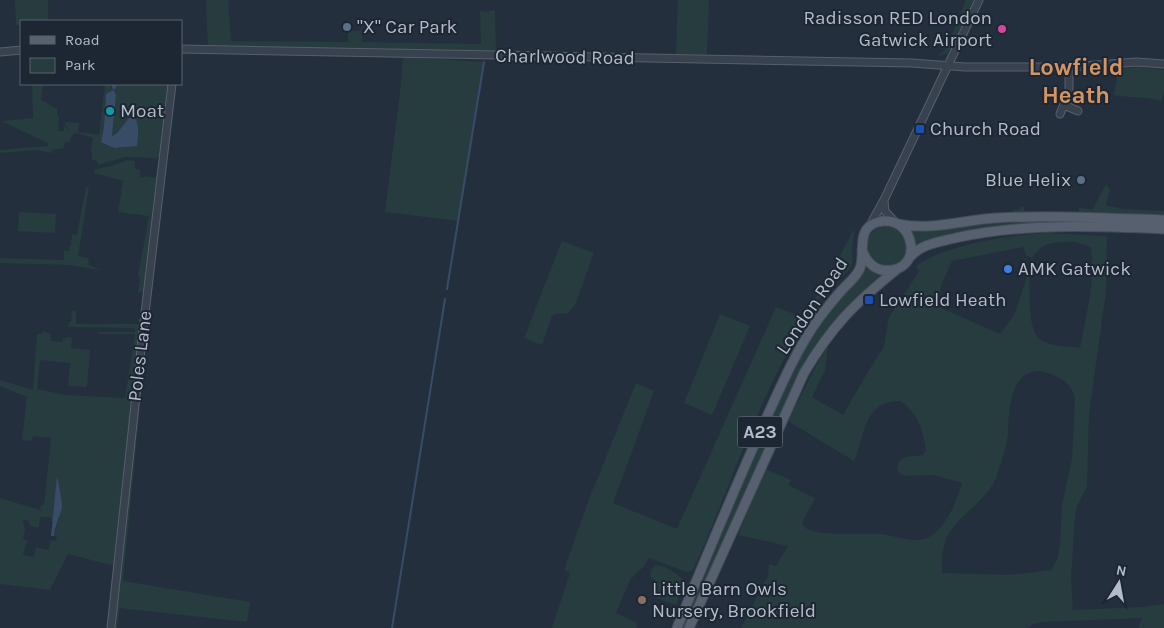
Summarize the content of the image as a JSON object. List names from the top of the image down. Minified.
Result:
{"streets":{"main road":["London Road","A23"],"street":["Charlwood Road","Poles Lane"]},"districts":["Lowfield Heath"],"places":{"other":["\"X\" Car Park","Radisson RED London Gatwick Airport","Moat","Blue Helix","AMK Gatwick","Little Barn Owls Nursery, Brookfield"],"transit":["Church Road","Lowfield Heath"]},"legend":["Road","Park"],"north":"top"}
